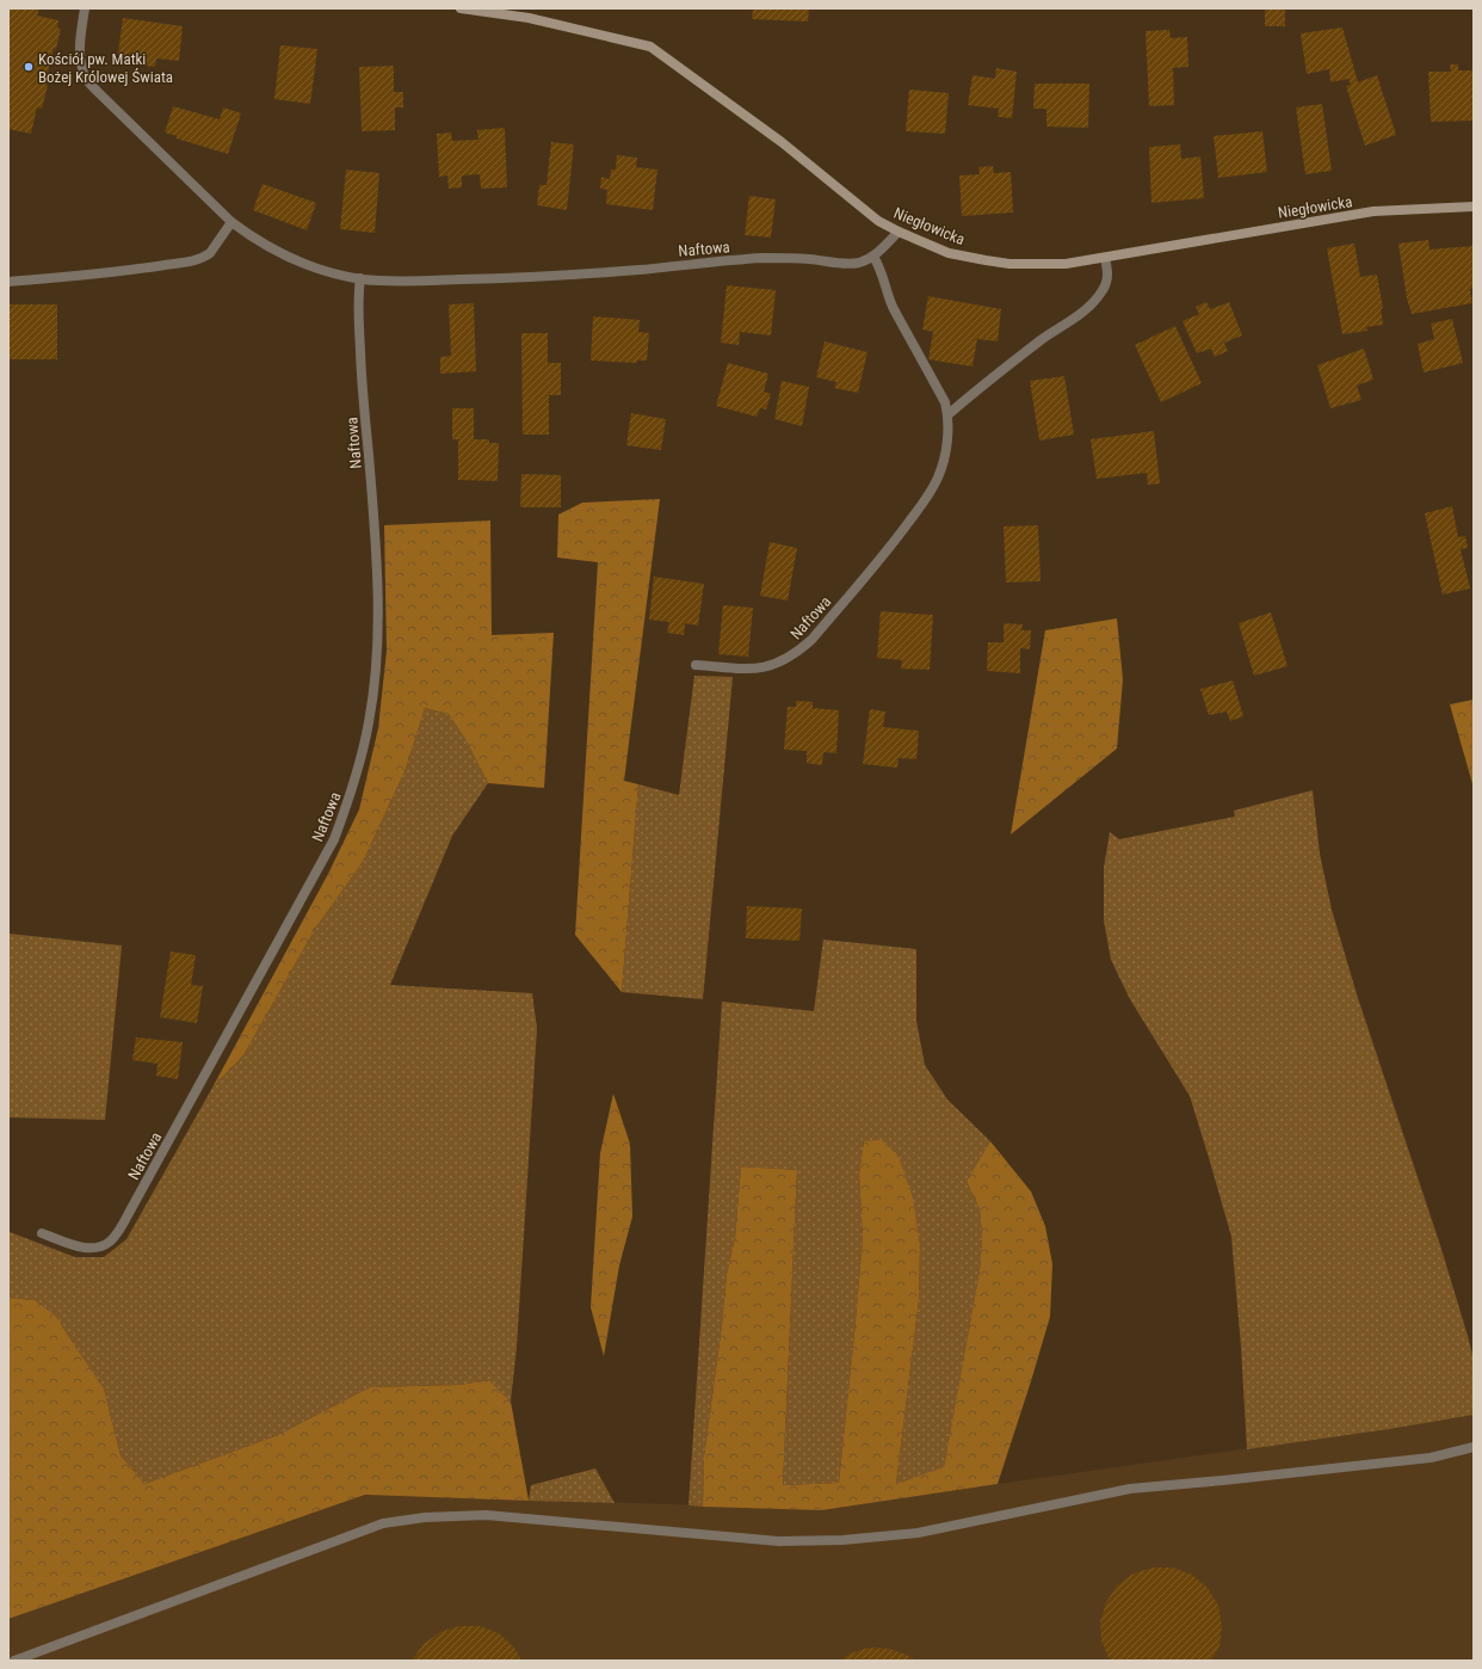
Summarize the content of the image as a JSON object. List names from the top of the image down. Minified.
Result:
{"streets":{"street":["Niegłowicka"],"lane":["Naftowa"]},"places":["Kościół pw. Matki Bożej Królowej Świata"]}
